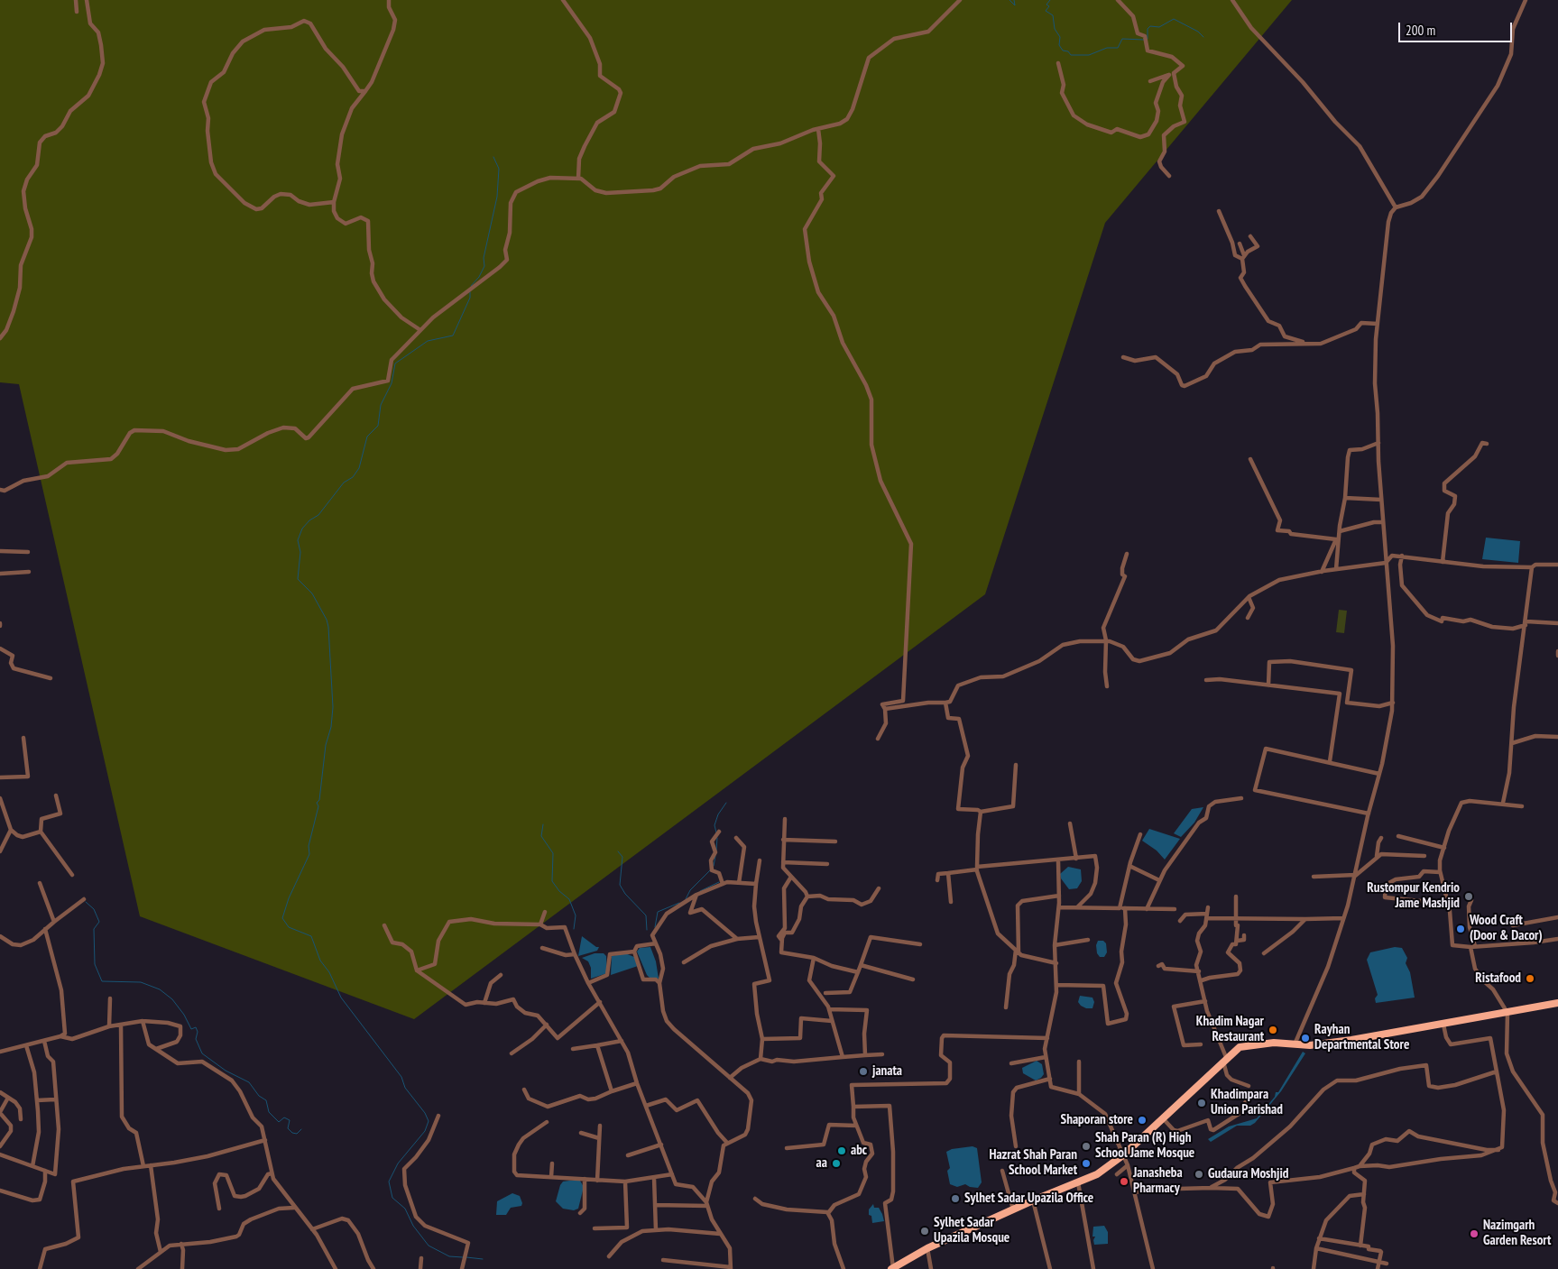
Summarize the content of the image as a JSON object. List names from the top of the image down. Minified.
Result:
{"places":["Rustompur Kendrio Jame Mashjid","Wood Craft (Door & Dacor)","Ristafood","Khadim Nagar Restaurant","Rayhan Departmental Store","janata","Khadimpara Union Parishad","Shaporan store","Shah Paran (R) High School Jame Mosque","abc","aa","Hazrat Shah Paran School Market","Gudaura Moshjid","Janasheba Pharmacy","Sylhet Sadar Upazila Office","Sylhet Sadar Upazila Mosque","Nazimgarh Garden Resort"],"scale_bar":"200 m"}
